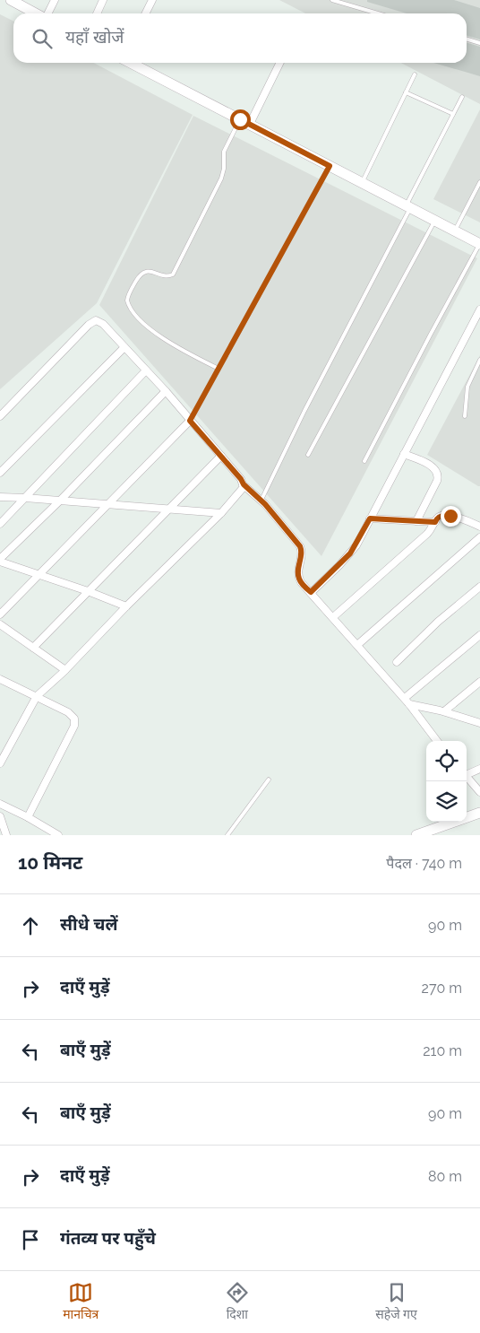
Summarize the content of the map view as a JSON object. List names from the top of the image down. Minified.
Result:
{"page":{"search":"यहाँ खोजें","heading":["10 मिनट","पैदल · 740 m"],"list":[["सीधे चलें","90 m"],["दाएँ मुड़ें","270 m"],["बाएँ मुड़ें","210 m"],["बाएँ मुड़ें","90 m"],["दाएँ मुड़ें","80 m"],"गंतव्य पर पहुँचे"],"nav":["मानचित्र","दिशा","सहेजे गए"]}}
